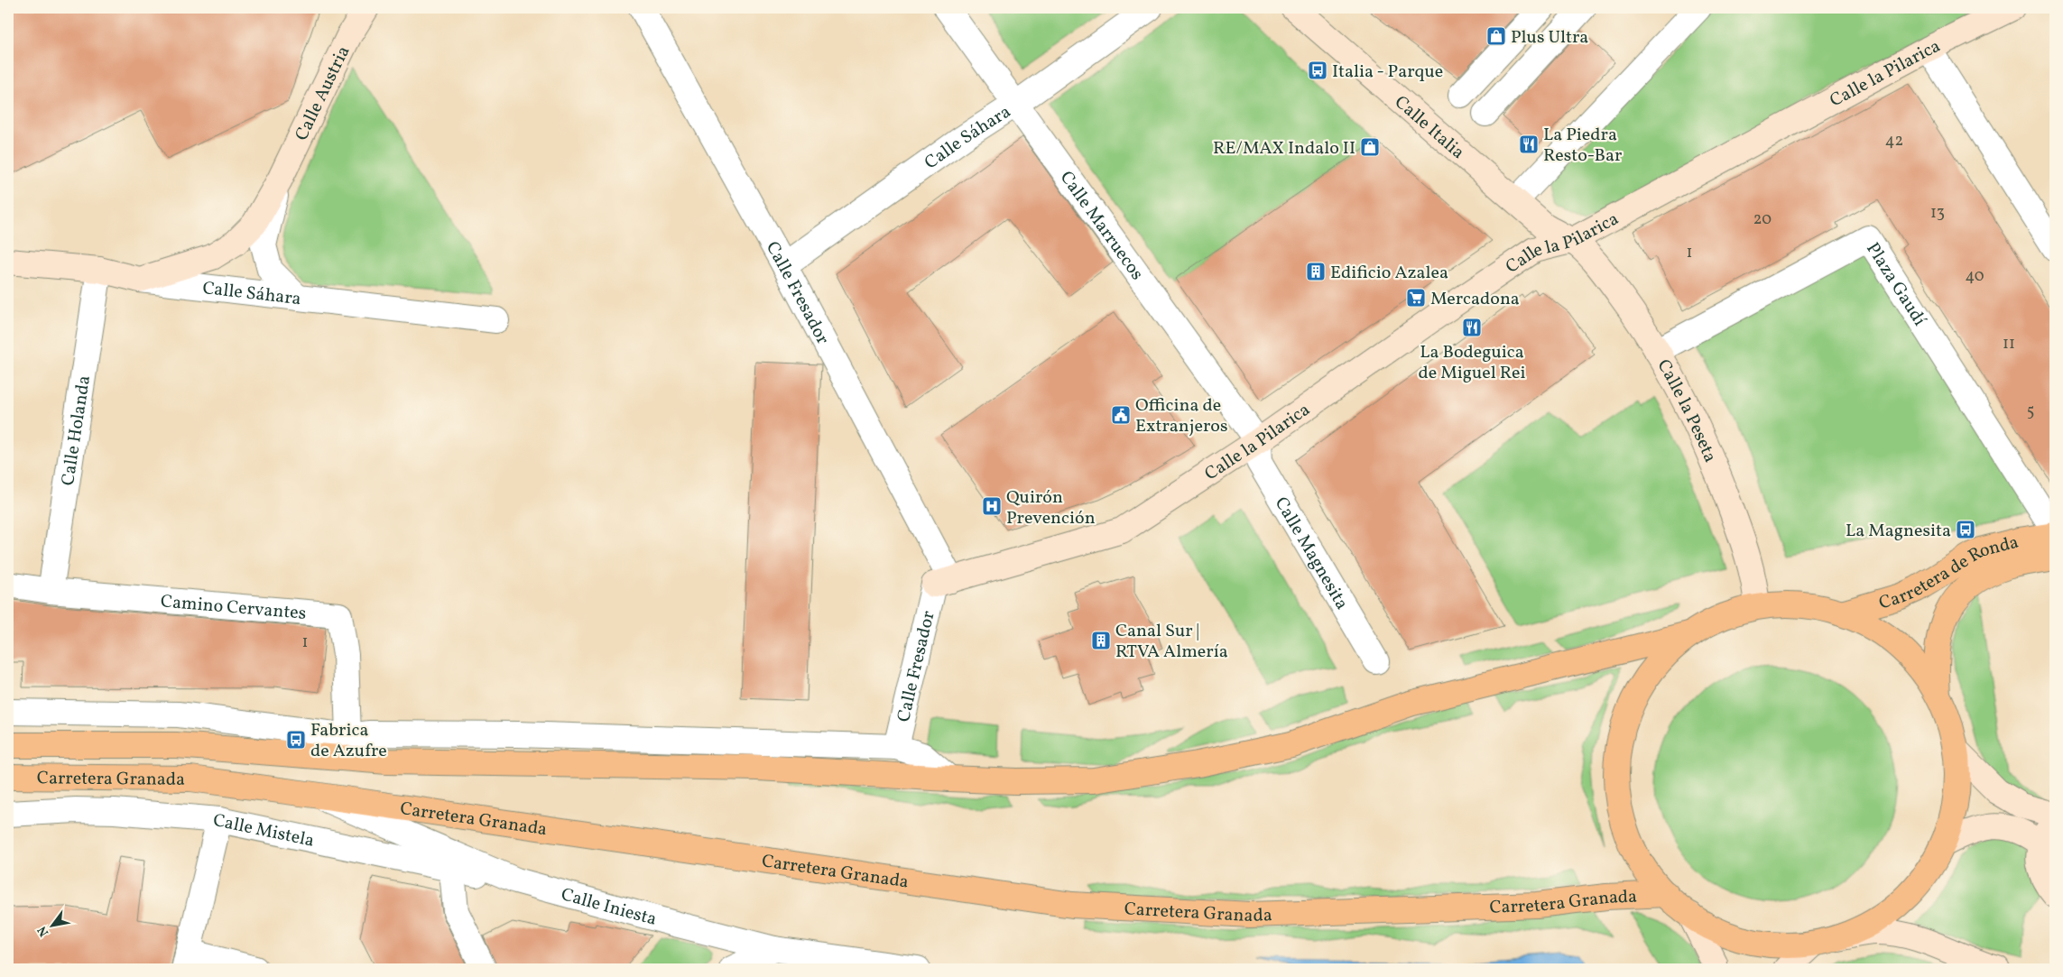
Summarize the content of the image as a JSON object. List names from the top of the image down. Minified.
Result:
{"streets":{"main road":["Carretera de Ronda","Carretera Granada"],"street":["Calle la Pilarica","Calle Austria","Calle Italia","Calle Sáhara","Calle Marruecos","Plaza Gaudí","Calle Fresador","Calle la Peseta","Calle Holanda","Calle Magnesita","Camino Cervantes","Calle Mistela","Calle Iniesta"]},"crossings":[["Calle la Pilarica","Calle Italia"],["Calle la Pilarica","Calle Marruecos"],["Calle la Pilarica","Calle Fresador"],["Calle la Pilarica","Calle la Peseta"],["Calle la Pilarica","Calle Magnesita"],["Calle Austria","Calle Sáhara"],["Calle Italia","Calle la Peseta"],["Calle Sáhara","Calle Marruecos"],["Calle Sáhara","Calle Fresador"],["Calle Sáhara","Calle Holanda"],["Calle Marruecos","Calle Magnesita"],["Plaza Gaudí","Calle la Peseta"],["Plaza Gaudí","Carretera de Ronda"],["Calle Holanda","Camino Cervantes"],["Carretera Granada","Calle Iniesta"],["Calle Mistela","Calle Iniesta"]],"places":{"shop":["Plus Ultra","RE/MAX Indalo II"],"bus stop":["Italia - Parque","La Magnesita","Fabrica de Azufre"],"restaurant":["La Piedra Resto-Bar","La Bodeguica de Miguel Rei"],"building":["Edificio Azalea","Canal Sur | RTVA Almería"],"supermarket":["Mercadona"],"public building":["Officina de Extranjeros"],"hospital":["Quirón Prevención"]},"house_numbers":["42","13","20","1","40","11","5","1"],"north":"bottom left"}
